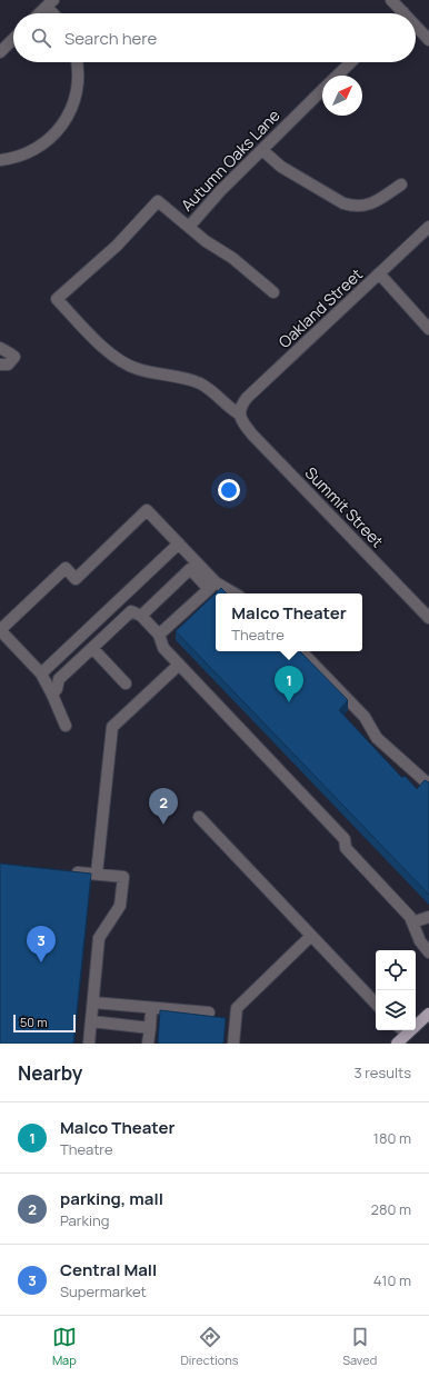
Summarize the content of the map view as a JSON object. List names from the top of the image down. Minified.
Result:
{"streets":{"street":["Autumn Oaks Lane","Oakland Street","Summit Street"]},"crossings":[["Autumn Oaks Lane","Oakland Street"],["Autumn Oaks Lane","Summit Street"],["Oakland Street","Summit Street"]],"scale_bar":"50 m","north":"top right","page":{"search":"Search here","popup":["Malco Theater","Theatre"],"pins":["1","2","3"],"scale":"50 m","heading":["Nearby","3 results"],"list":[{"mark":"1","name":"Malco Theater","note":"Theatre","value":"180 m"},{"mark":"2","name":"parking, mall","note":"Parking","value":"280 m"},{"mark":"3","name":"Central Mall","note":"Supermarket","value":"410 m"}],"nav":["Map","Directions","Saved"]}}
